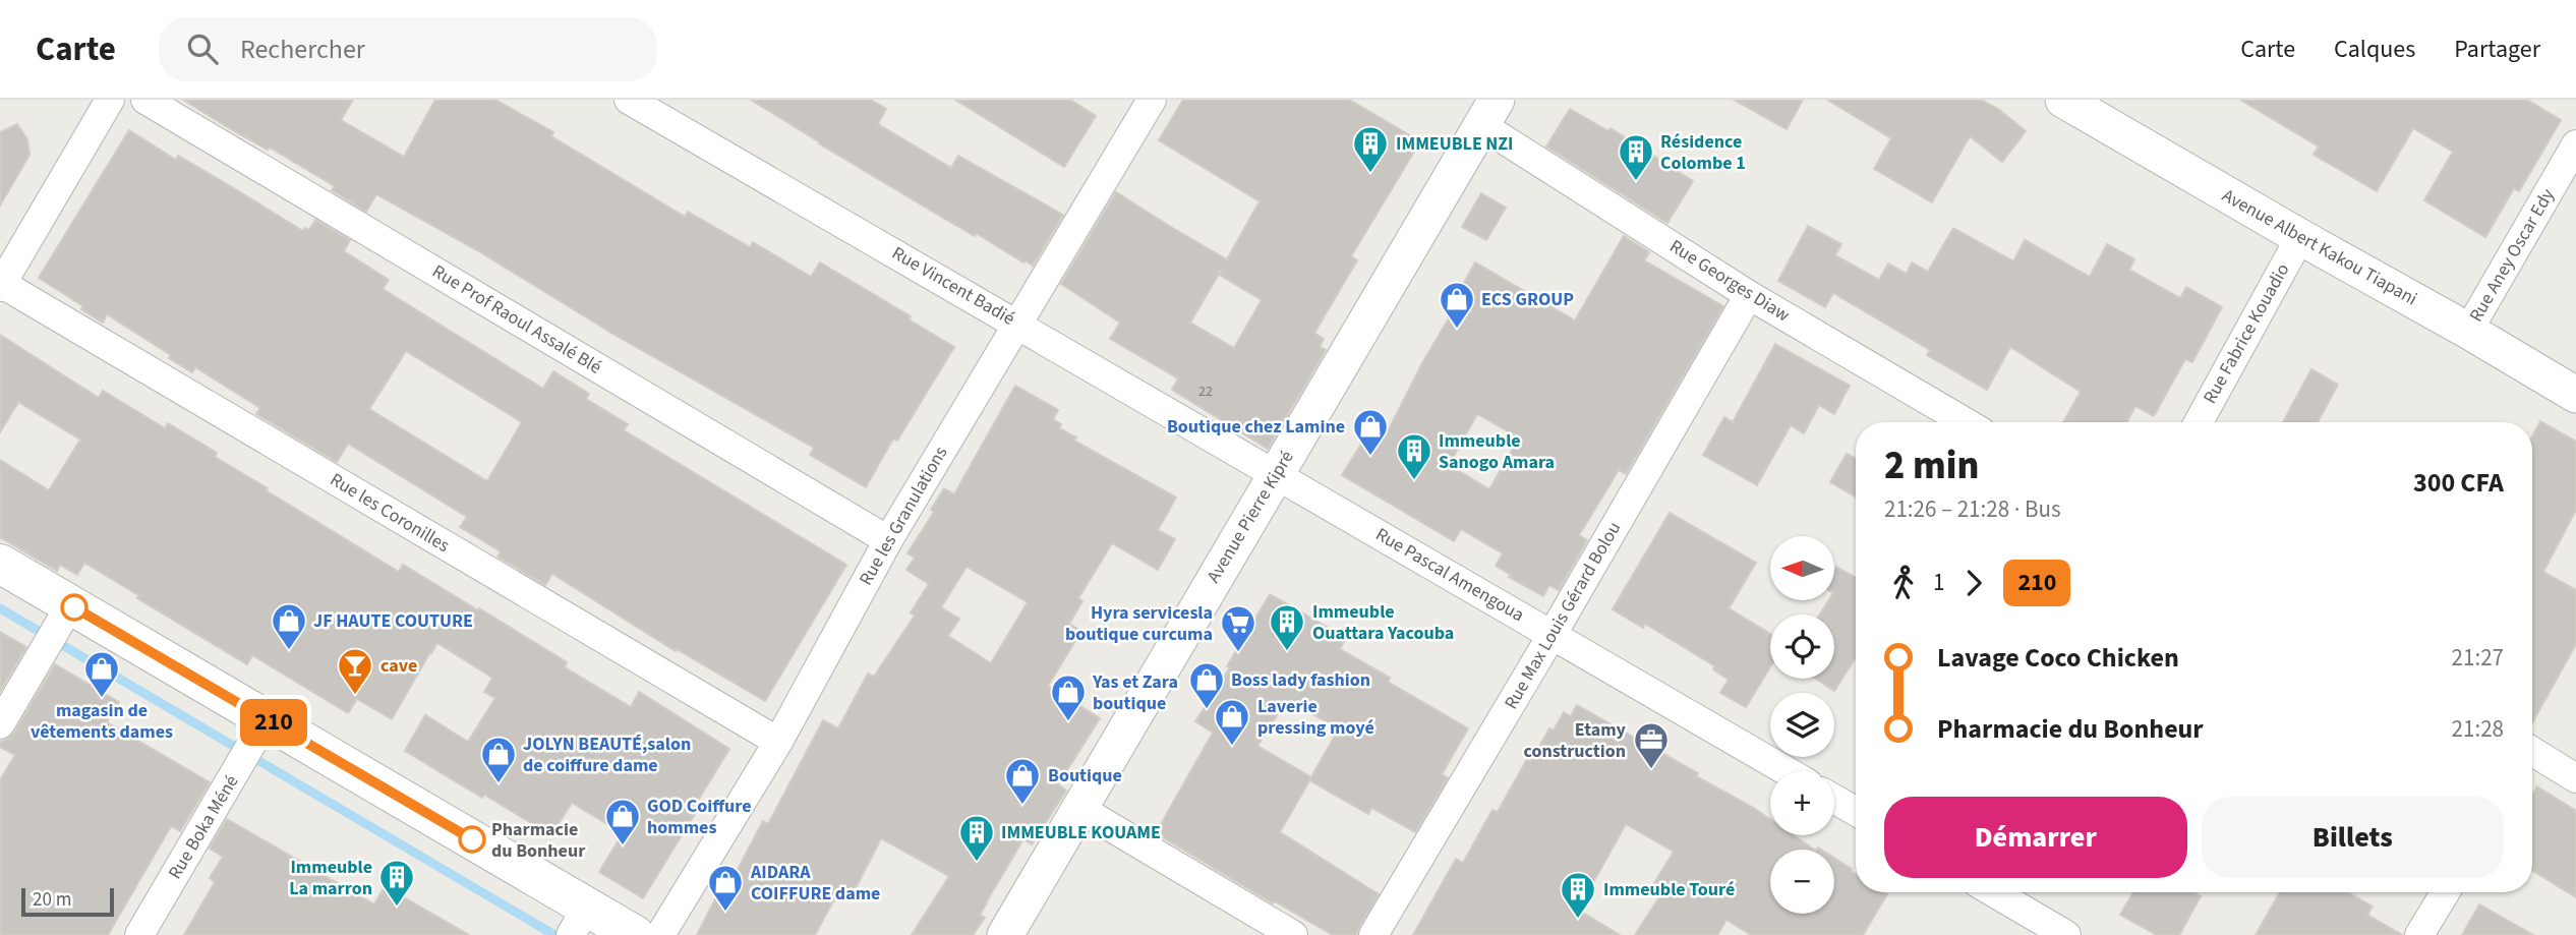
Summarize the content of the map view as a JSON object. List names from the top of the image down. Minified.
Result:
{"streets":{"street":["Avenue Albert Kakou Tiapani","Rue Aney Oscar Edy","Rue Georges Diaw","Rue Vincent Badié","Rue Prof Raoul Assalé Blé","Rue Fabrice Kouadio","Rue les Coronilles","Rue les Granulations","Avenue Pierre Kipré","Rue Pascal Amengoua","Rue Max Louis Gérard Bolou","Rue Boka Méné"]},"crossings":[["Avenue Albert Kakou Tiapani","Rue Aney Oscar Edy"],["Avenue Albert Kakou Tiapani","Rue Fabrice Kouadio"],["Rue Georges Diaw","Avenue Pierre Kipré"],["Rue Georges Diaw","Rue Max Louis Gérard Bolou"],["Rue Vincent Badié","Rue les Granulations"],["Rue Vincent Badié","Avenue Pierre Kipré"],["Rue Vincent Badié","Rue Pascal Amengoua"],["Rue Prof Raoul Assalé Blé","Rue les Granulations"],["Rue les Coronilles","Rue les Granulations"],["Avenue Pierre Kipré","Rue Pascal Amengoua"],["Rue Pascal Amengoua","Rue Max Louis Gérard Bolou"]],"places":{"building":["IMMEUBLE NZI","Résidence Colombe 1","Immeuble Sanogo Amara","Immeuble Ouattara Yacouba","IMMEUBLE KOUAME","Immeuble La marron","Immeuble Touré"],"shop":["ECS GROUP","Boutique chez Lamine","JF HAUTE COUTURE","magasin de vêtements dames","Boss lady fashion","Yas et Zara boutique","Laverie pressing moyé","JOLYN BEAUTÉ,salon de coiffure dame","Boutique","GOD Coiffure hommes","AIDARA COIFFURE dame"],"supermarket":["Hyra servicesla boutique curcuma"],"bar":["cave"],"office":["Etamy construction"],"other":["Pharmacie du Bonheur"]},"lines":["bus line 210"],"house_numbers":["22"],"scale_bar":"20 m","north":"left","page":{"header":"Carte","search":"Rechercher","nav":["Carte","Calques","Partager"],"on_map":"210","heading":["2 min","21:26 – 21:28 · Bus","300 CFA"],"map_buttons":["+","−"],"legs":["1","210"],"list":[{"name":"Lavage Coco Chicken","value":"21:27"},{"name":"Pharmacie du Bonheur","value":"21:28"}],"buttons":["Démarrer","Billets"],"scale":"20 m"}}
